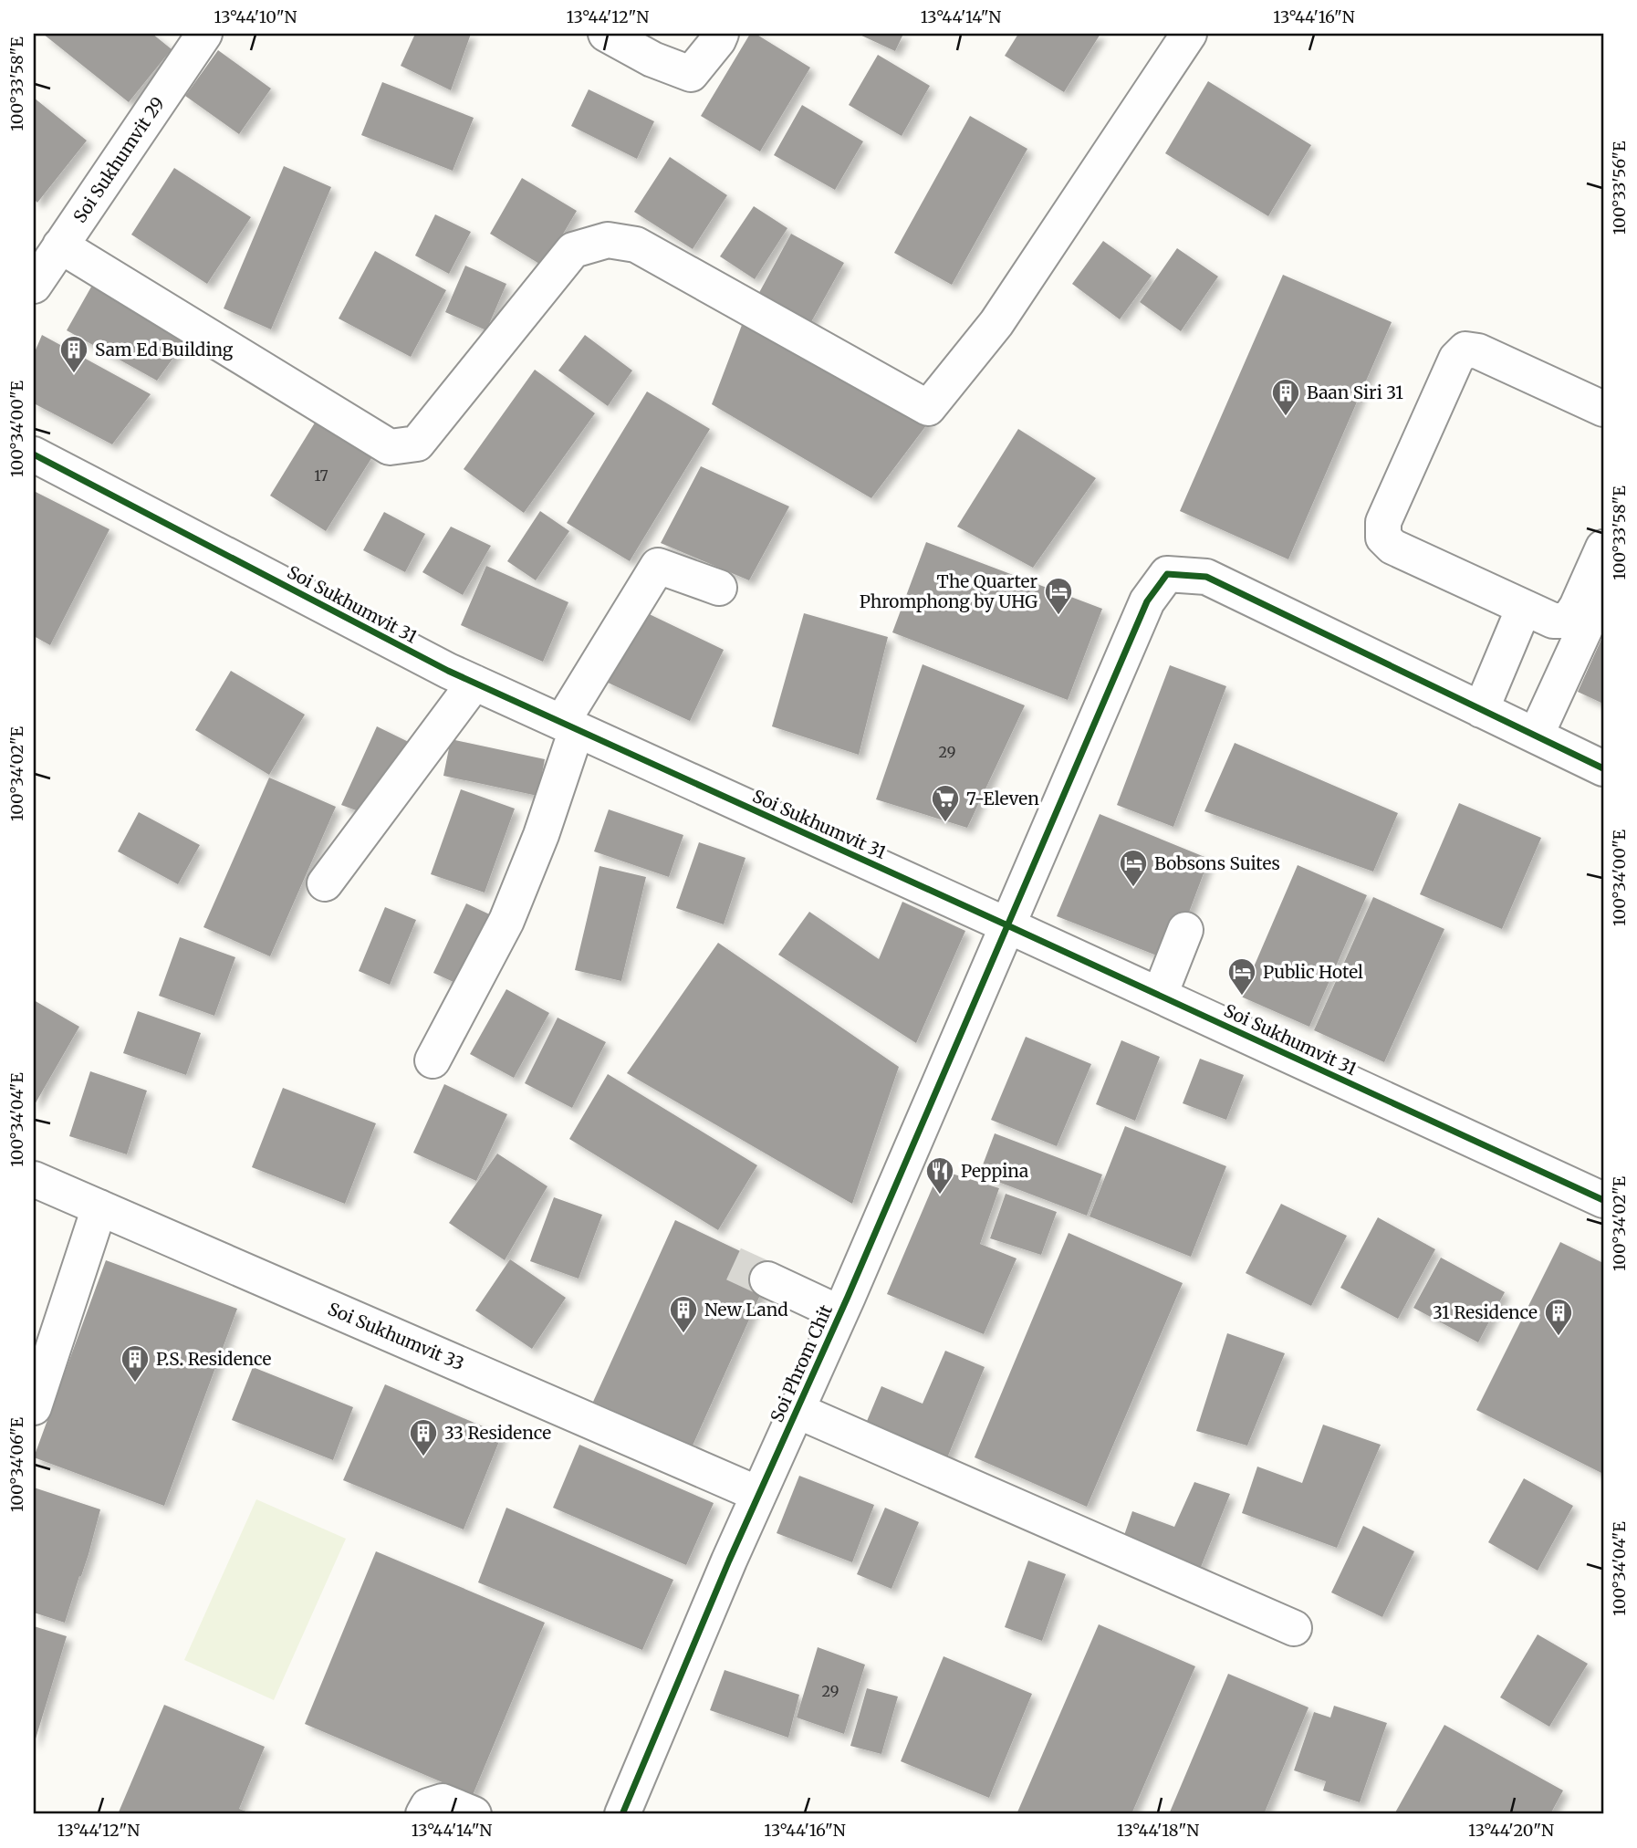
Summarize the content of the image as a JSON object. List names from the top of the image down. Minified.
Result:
{"streets":{"street":["Soi Sukhumvit 29","Soi Sukhumvit 31","Soi Sukhumvit 33","Soi Phrom Chit"]},"crossings":[["Soi Sukhumvit 31","Soi Phrom Chit"],["Soi Sukhumvit 33","Soi Phrom Chit"]],"places":{"building":["Sam Ed Building","Baan Siri 31","New Land","31 Residence","P.S. Residence","33 Residence"],"hotel":["The Quarter Phromphong by UHG","Bobsons Suites","Public Hotel"],"supermarket":["7-Eleven"],"restaurant":["Peppina"]},"house_numbers":["17","29","29"],"coordinates":["13°44'10\"N","13°44'12\"N","13°44'14\"N","13°44'16\"N","100°33'58\"E","100°33'56\"E","100°34'00\"E","100°34'02\"E","100°34'04\"E","100°34'06\"E","13°44'18\"N","13°44'20\"N"]}
